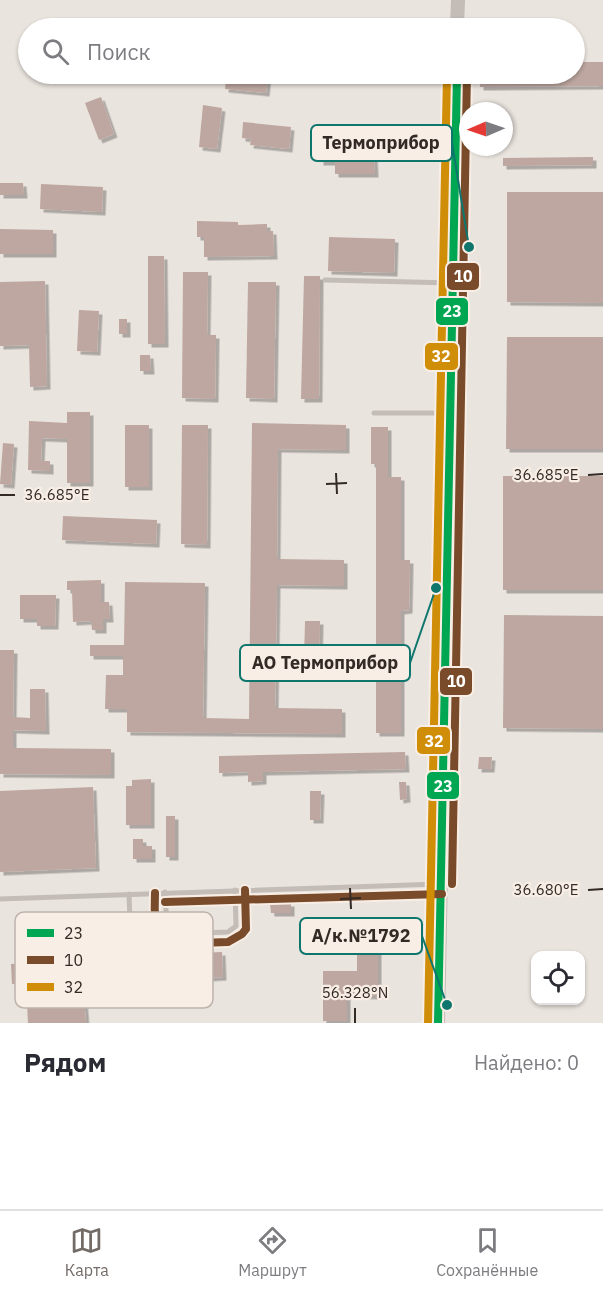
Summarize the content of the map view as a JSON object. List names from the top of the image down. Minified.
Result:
{"places":["Термоприбор","АО Термоприбор","А/к.№1792"],"lines":["transit line 23","transit line 10","transit line 32"],"legend":["23","10","32"],"north":"left","page":{"search":"Поиск","heading":["Рядом","Найдено: 0"],"nav":["Карта","Маршрут","Сохранённые"]},"coordinates":["36.685°E","36.680°E","56.328°N"]}
